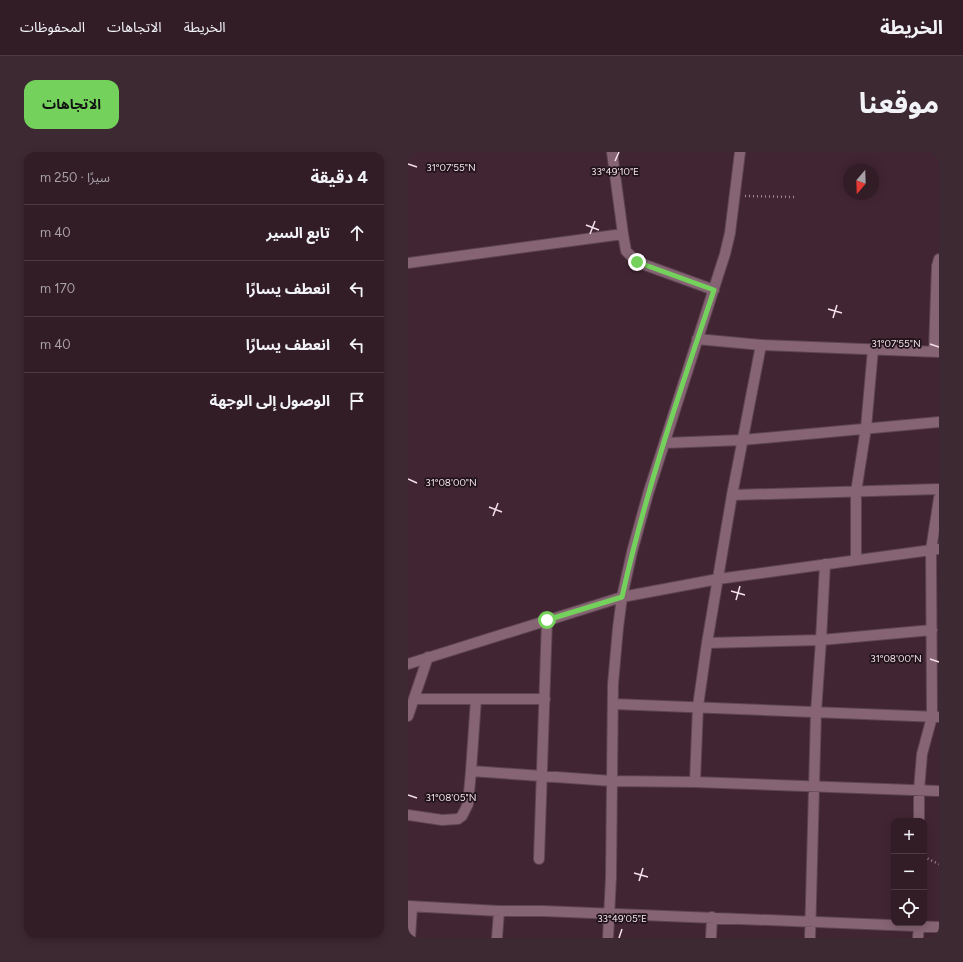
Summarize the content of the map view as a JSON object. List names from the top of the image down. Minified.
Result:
{"north":"bottom","page":{"header":"الخريطة","nav":["الخريطة","الاتجاهات","المحفوظات"],"title":"موقعنا","buttons":"الاتجاهات","heading":["4 دقيقة","سيرًا · 250 m"],"list":[["تابع السير","40 m"],["انعطف يسارًا","170 m"],["انعطف يسارًا","40 m"],"الوصول إلى الوجهة"],"map_buttons":["+","−"]},"coordinates":["31°07'55\"N","33°49'10\"E","31°08'00\"N","31°08'05\"N","33°49'05\"E"]}
